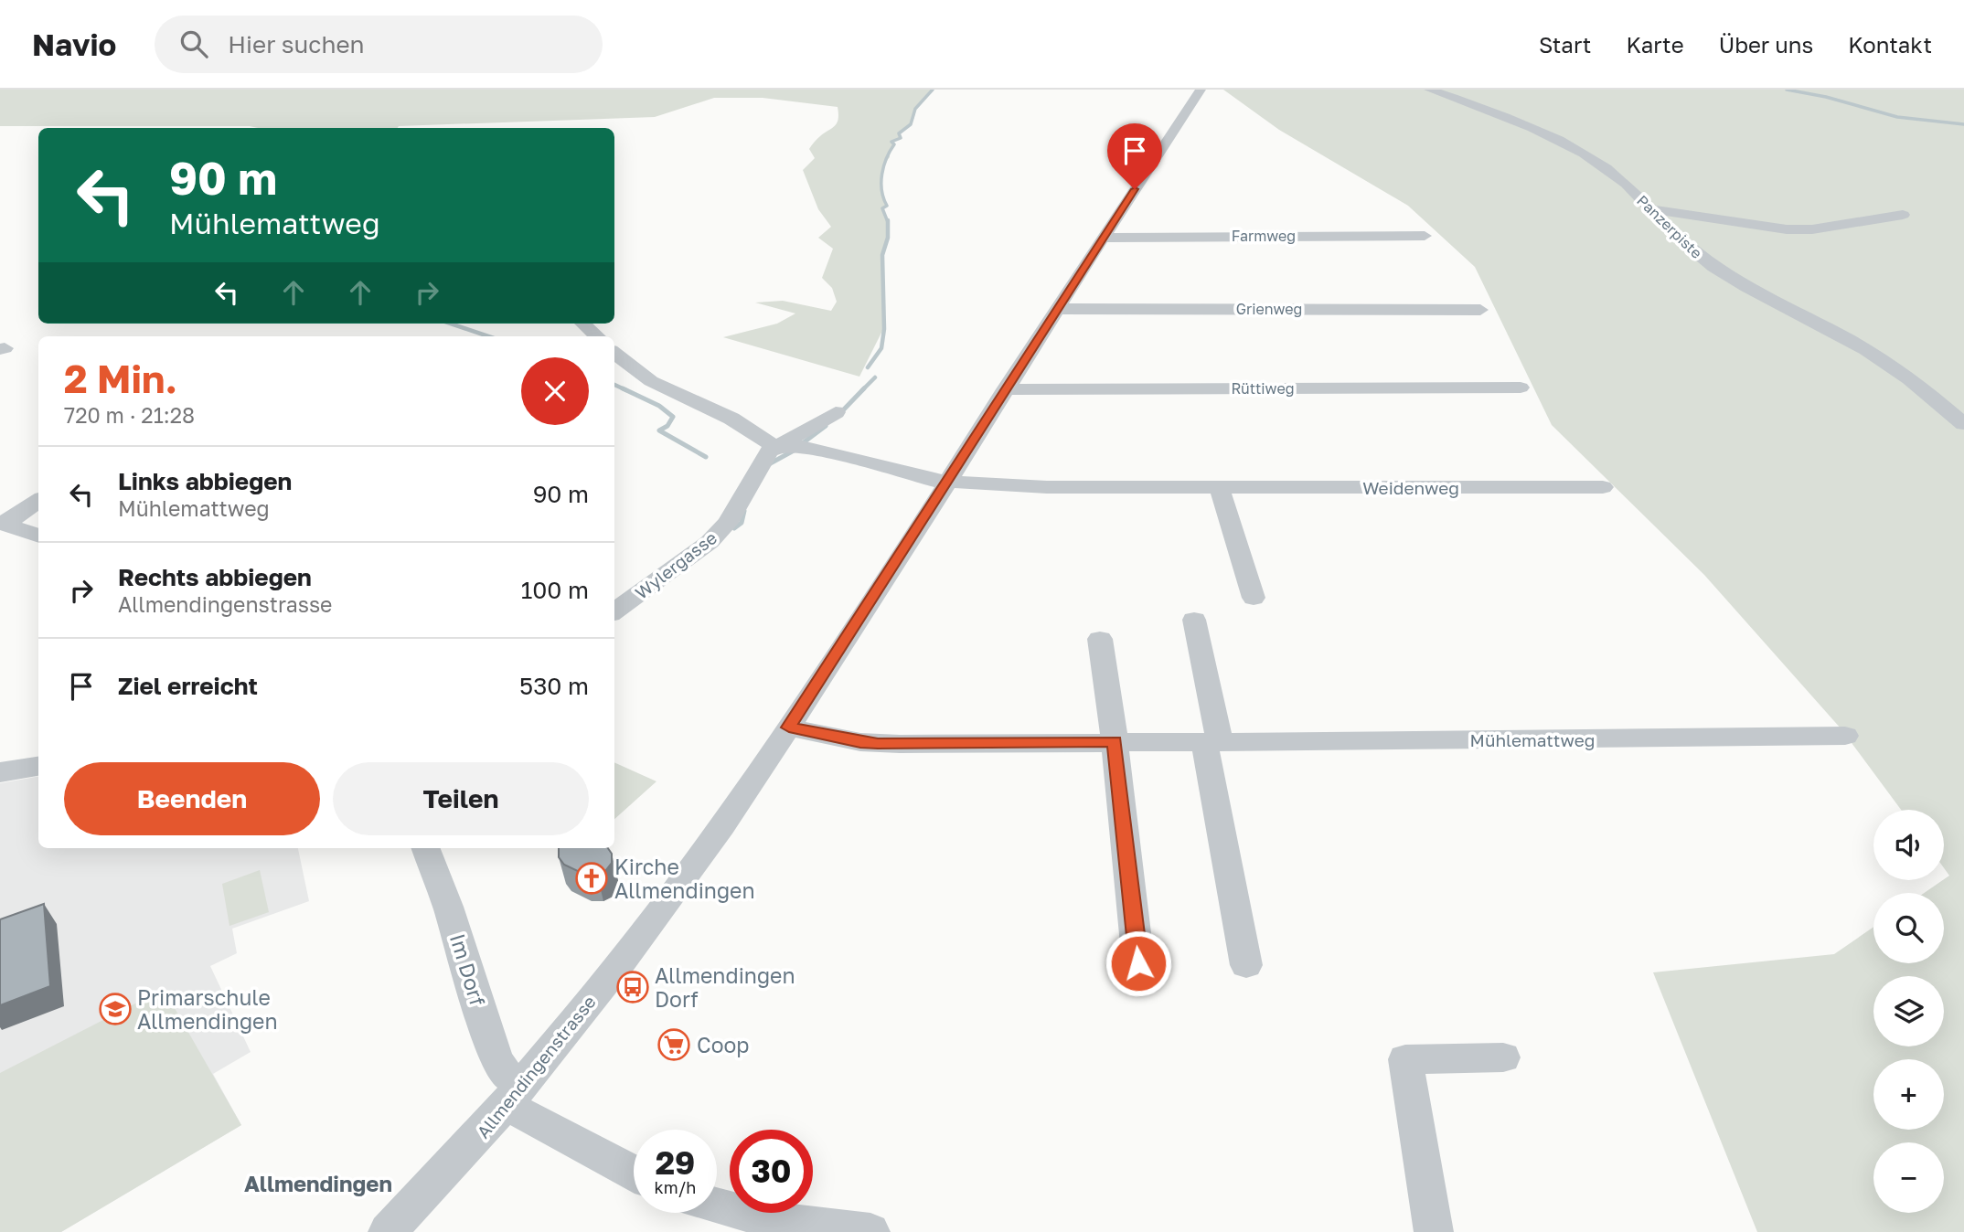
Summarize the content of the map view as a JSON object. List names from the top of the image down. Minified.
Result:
{"streets":{"street":["Panzerpiste","Farmweg","Grienweg","Rüttiweg","Weidenweg","Wylergasse","Mühlemattweg","Im Dorf","Allmendingenstrasse"]},"crossings":[["Farmweg","Allmendingenstrasse"],["Grienweg","Allmendingenstrasse"],["Rüttiweg","Allmendingenstrasse"],["Weidenweg","Allmendingenstrasse"],["Mühlemattweg","Allmendingenstrasse"],["Im Dorf","Allmendingenstrasse"]],"districts":["Allmendingen"],"places":{"church":["Kirche Allmendingen"],"bus stop":["Allmendingen Dorf"],"school or university":["Primarschule Allmendingen"],"supermarket":["Coop"]},"page":{"header":"Navio","search":"Hier suchen","nav":["Start","Karte","Über uns","Kontakt"],"turn":["90 m","Mühlemattweg"],"heading":["2 Min.","720 m · 21:28"],"list":[{"name":"Links abbiegen","note":"Mühlemattweg","value":"90 m"},{"name":"Rechts abbiegen","note":"Allmendingenstrasse","value":"100 m"},{"name":"Ziel erreicht","value":"530 m"}],"buttons":["Beenden","Teilen"],"map_buttons":["+","−"],"speed":"29 km/h","limit":"30"}}
